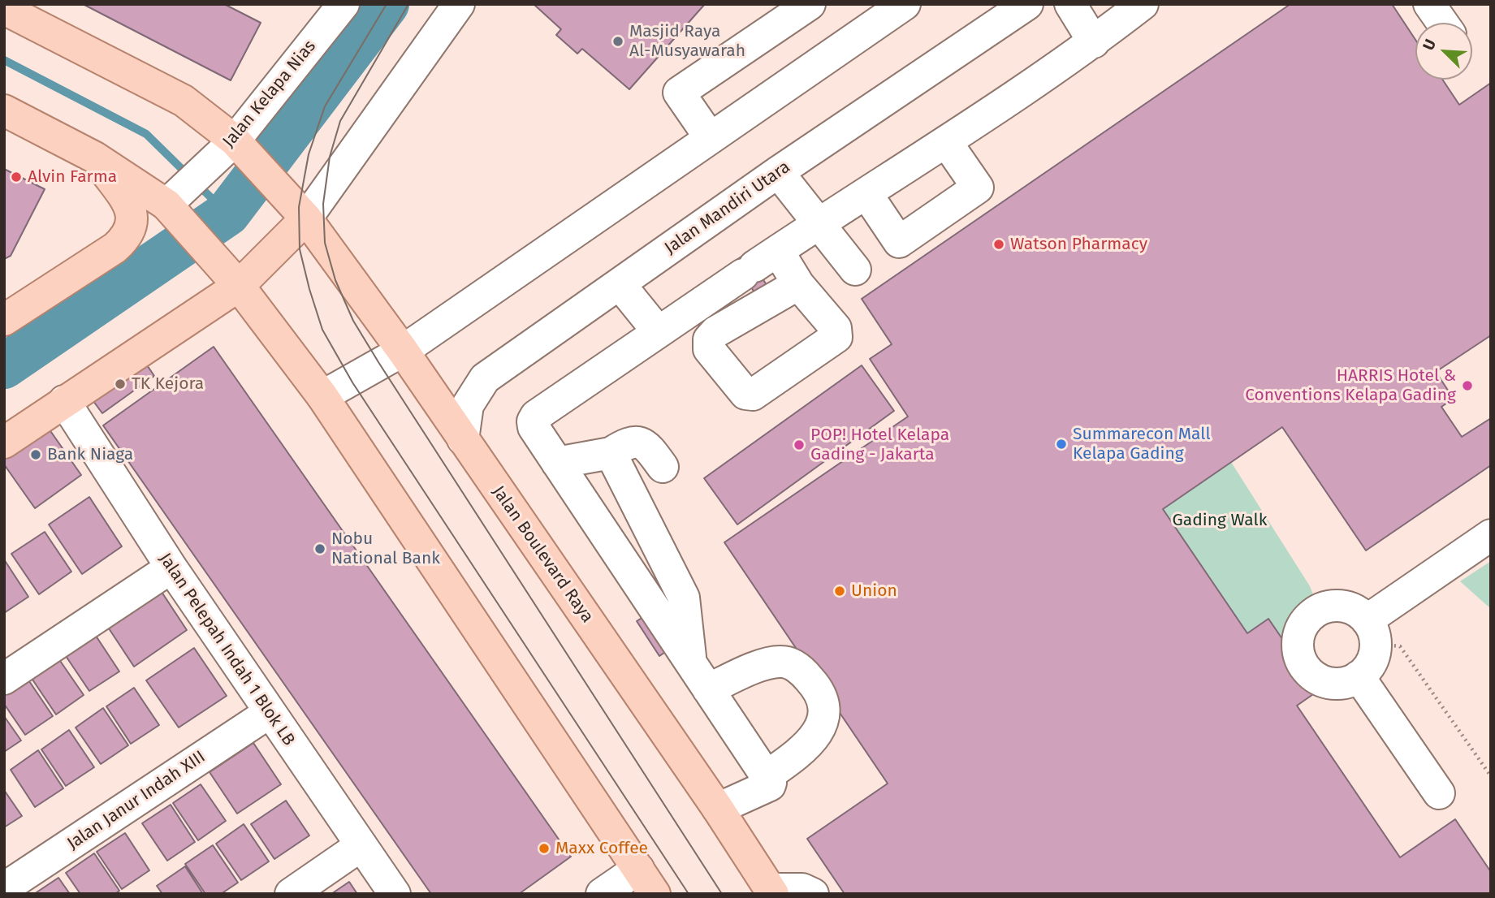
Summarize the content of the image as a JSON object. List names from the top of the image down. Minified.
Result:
{"streets":{"main road":["Jalan Boulevard Raya"],"street":["Jalan Kelapa Nias","Jalan Mandiri Utara","Jalan Pelepah Indah 1 Blok LB","Jalan Janur Indah XIII"]},"crossings":[["Jalan Kelapa Nias","Jalan Boulevard Raya"],["Jalan Mandiri Utara","Jalan Boulevard Raya"],["Jalan Pelepah Indah 1 Blok LB","Jalan Janur Indah XIII"]],"parks":["Gading Walk"],"places":["Masjid Raya Al-Musyawarah","Alvin Farma","Watson Pharmacy","TK Kejora","HARRIS Hotel & Conventions Kelapa Gading","Summarecon Mall Kelapa Gading","POP! Hotel Kelapa Gading - Jakarta","Bank Niaga","Nobu National Bank","Union","Maxx Coffee"],"north":"top left"}
